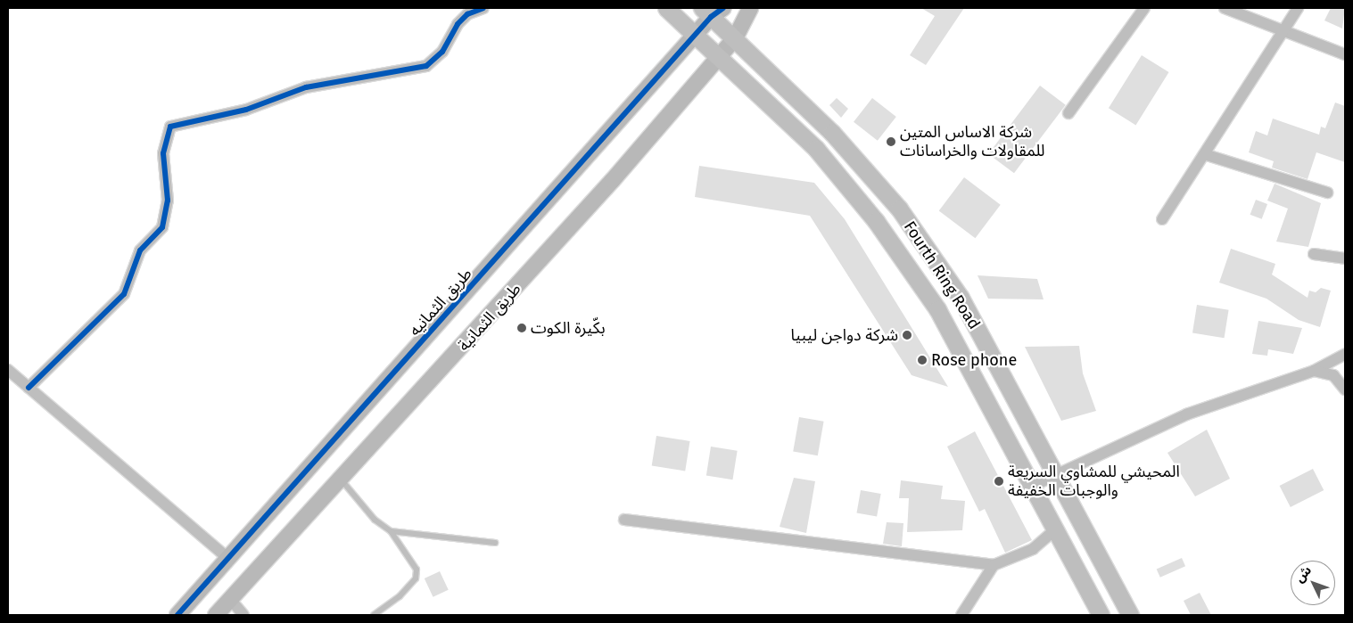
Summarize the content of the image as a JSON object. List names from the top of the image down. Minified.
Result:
{"streets":{"main road":["Fourth Ring Road"],"street":["طريق الثمانيه","طريق الثمانية"]},"crossings":[["Fourth Ring Road","طريق الثمانيه"],["Fourth Ring Road","طريق الثمانية"]],"places":["شركة الاساس المتين للمقاولات والخراسانات","بكّيرة الكوت","شركة دواجن ليبيا","Rose phone","المحيشي للمشاوي السريعة والوجبات الخفيفة"],"north":"top left"}
